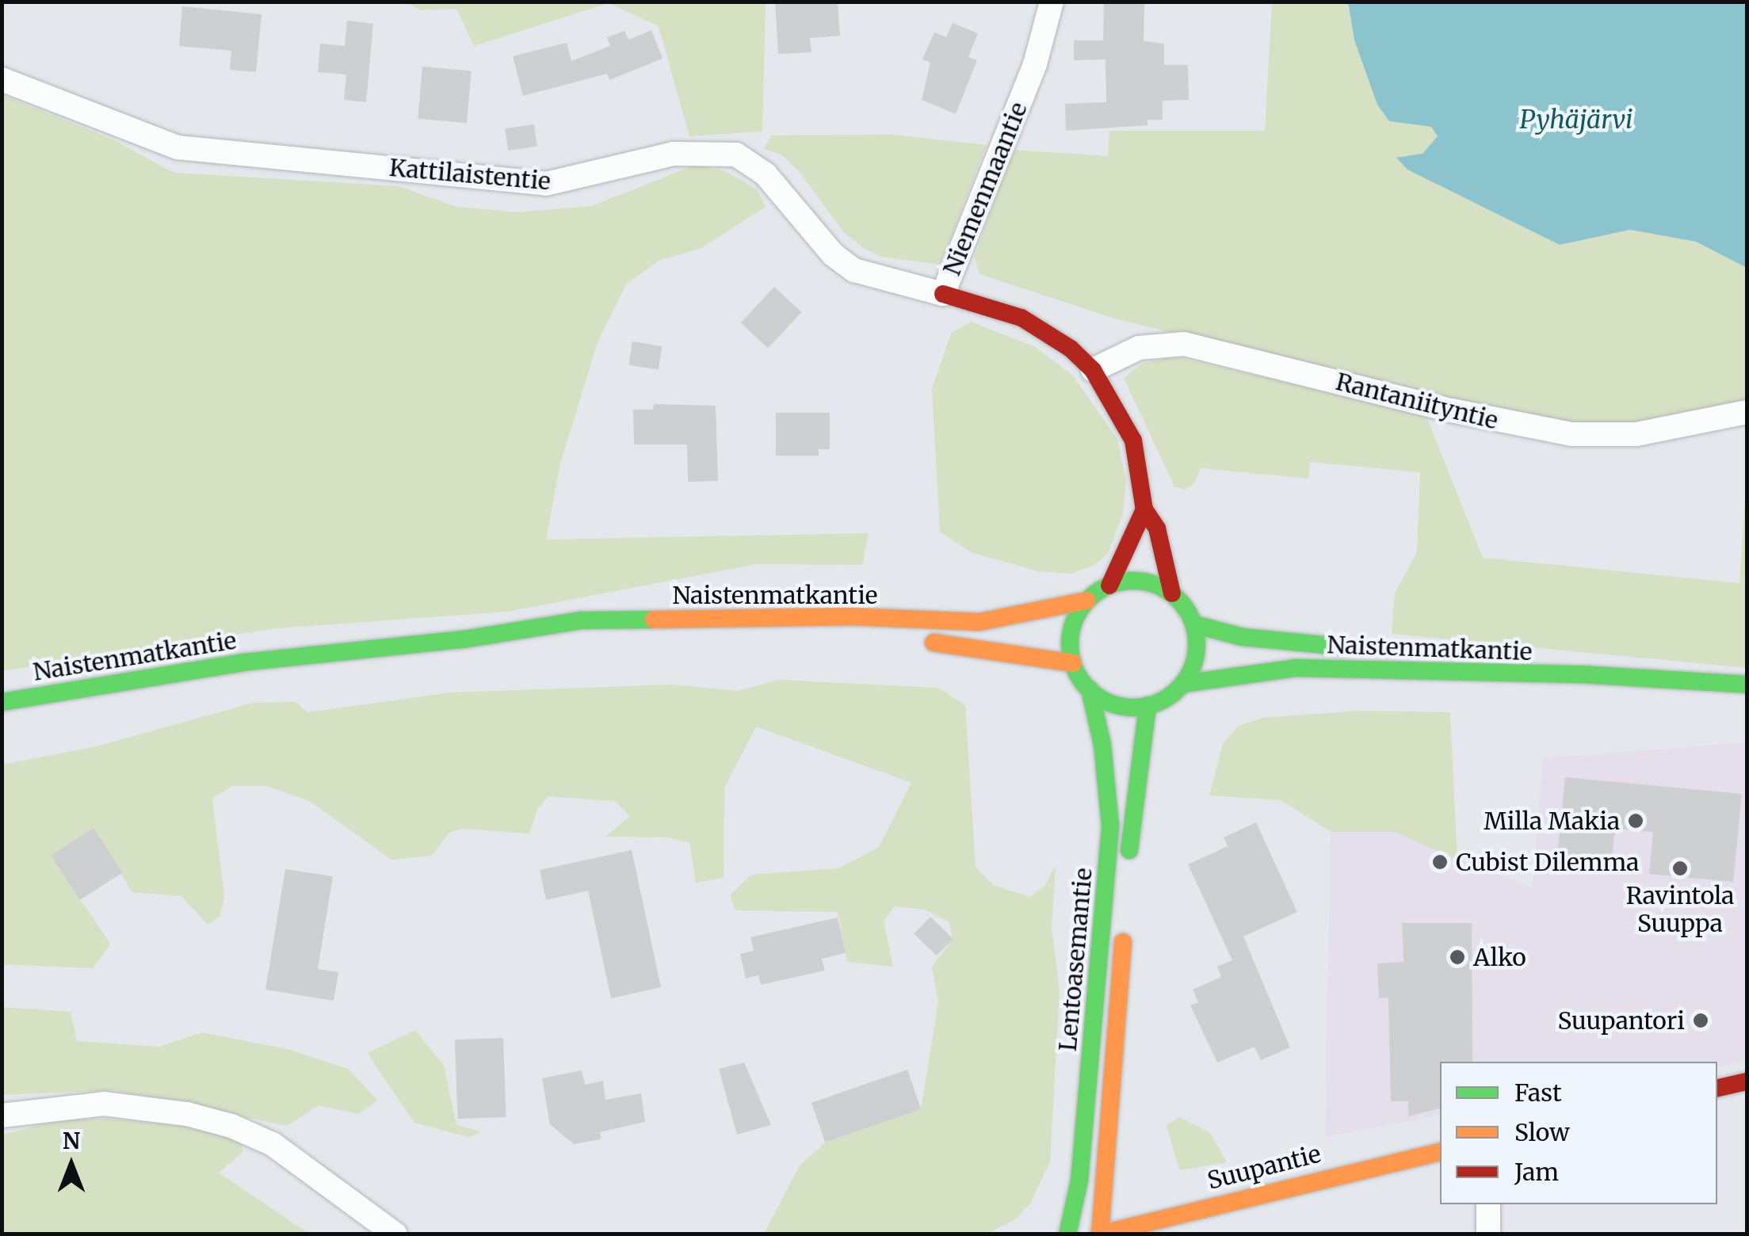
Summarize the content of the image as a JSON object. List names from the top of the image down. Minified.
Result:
{"streets":{"main road":["Niemenmaantie","Naistenmatkantie","Lentoasemantie","Suupantie"],"street":["Kattilaistentie","Rantaniityntie"]},"crossings":[["Kattilaistentie","Niemenmaantie"],["Niemenmaantie","Rantaniityntie"],["Niemenmaantie","Naistenmatkantie"],["Niemenmaantie","Lentoasemantie"],["Naistenmatkantie","Lentoasemantie"],["Lentoasemantie","Suupantie"]],"water":["Pyhäjärvi"],"places":["Milla Makia","Cubist Dilemma","Ravintola Suuppa","Alko","Suupantori"],"legend":["Fast","Slow","Jam"],"north":"top"}
